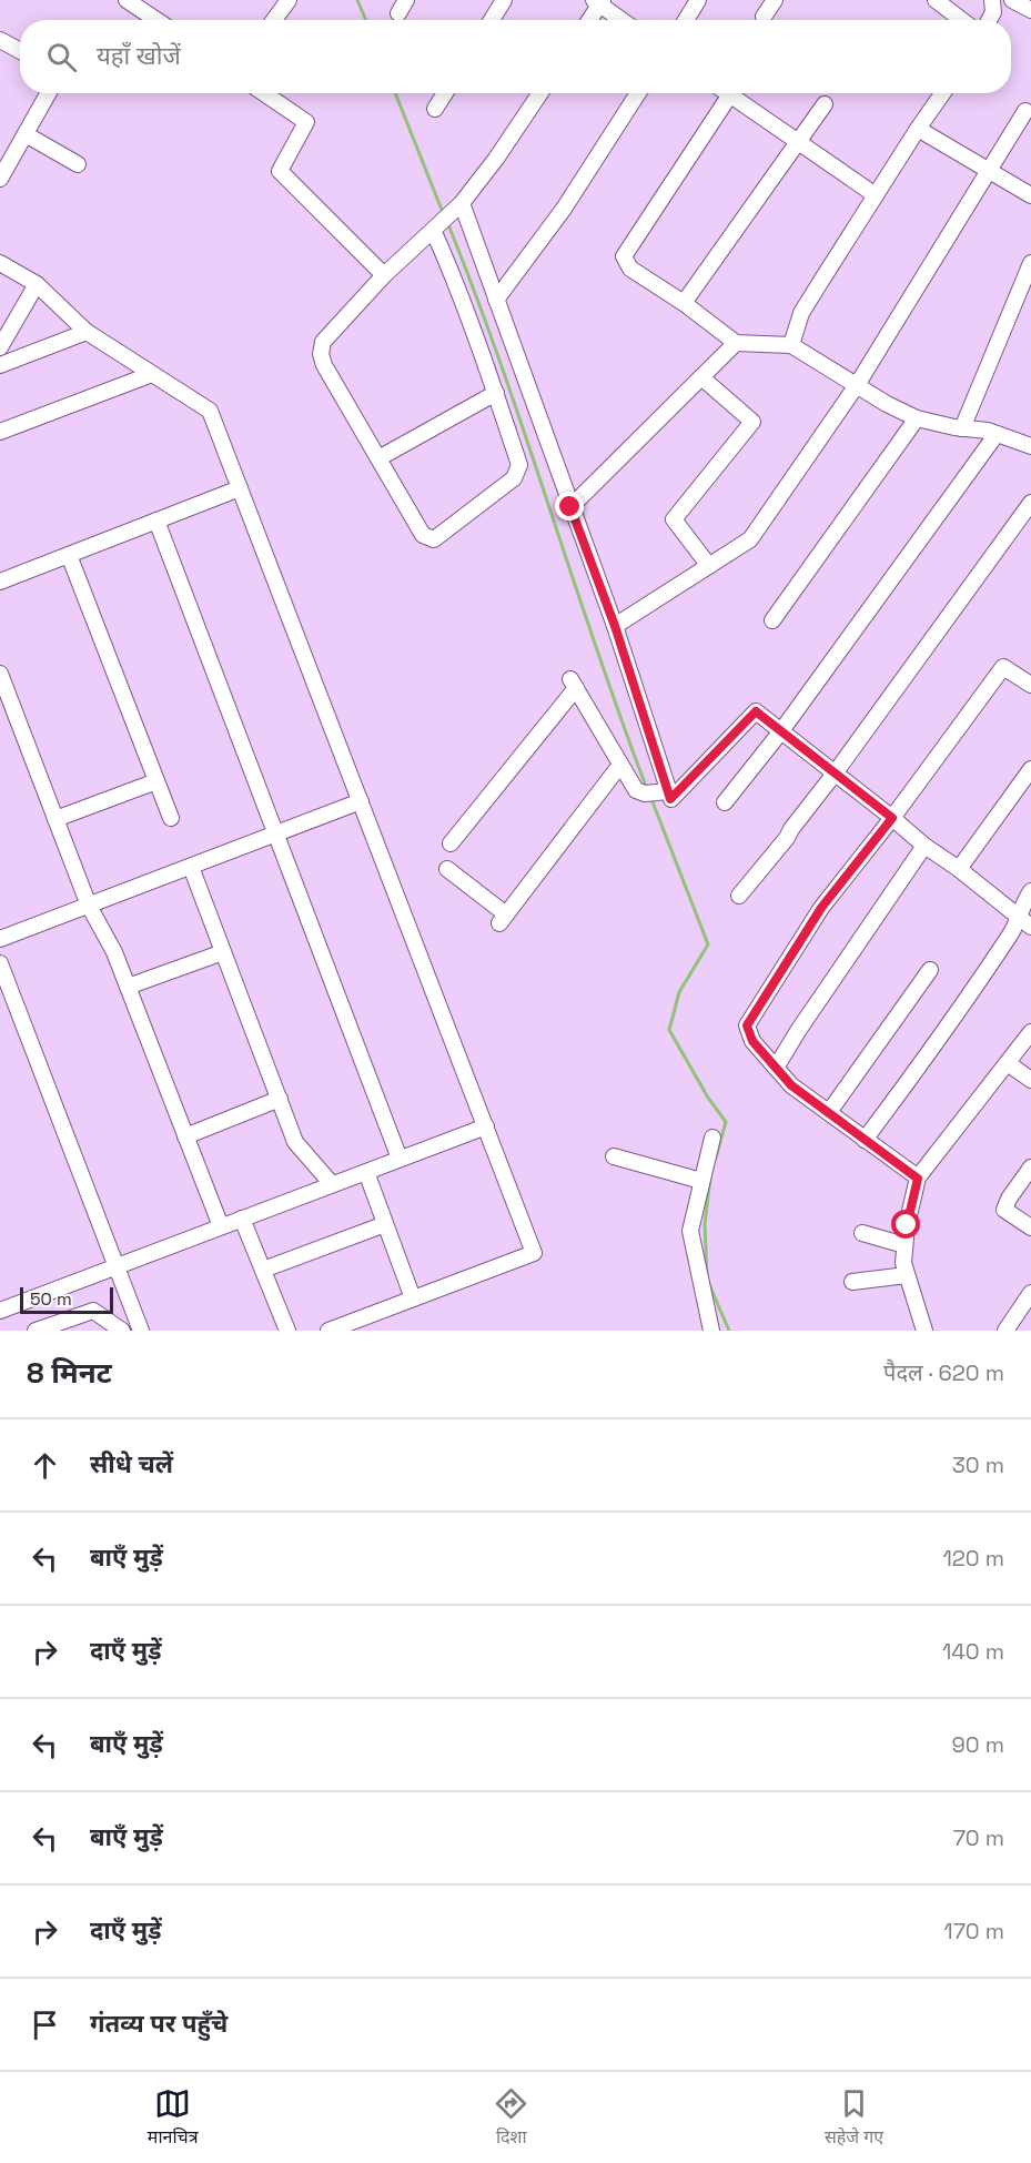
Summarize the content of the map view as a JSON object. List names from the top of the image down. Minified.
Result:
{"scale_bar":"50 m","page":{"search":"यहाँ खोजें","scale":"50 m","heading":["8 मिनट","पैदल · 620 m"],"list":[["सीधे चलें","30 m"],["बाएँ मुड़ें","120 m"],["दाएँ मुड़ें","140 m"],["बाएँ मुड़ें","90 m"],["बाएँ मुड़ें","70 m"],["दाएँ मुड़ें","170 m"],"गंतव्य पर पहुँचे"],"nav":["मानचित्र","दिशा","सहेजे गए"]}}
